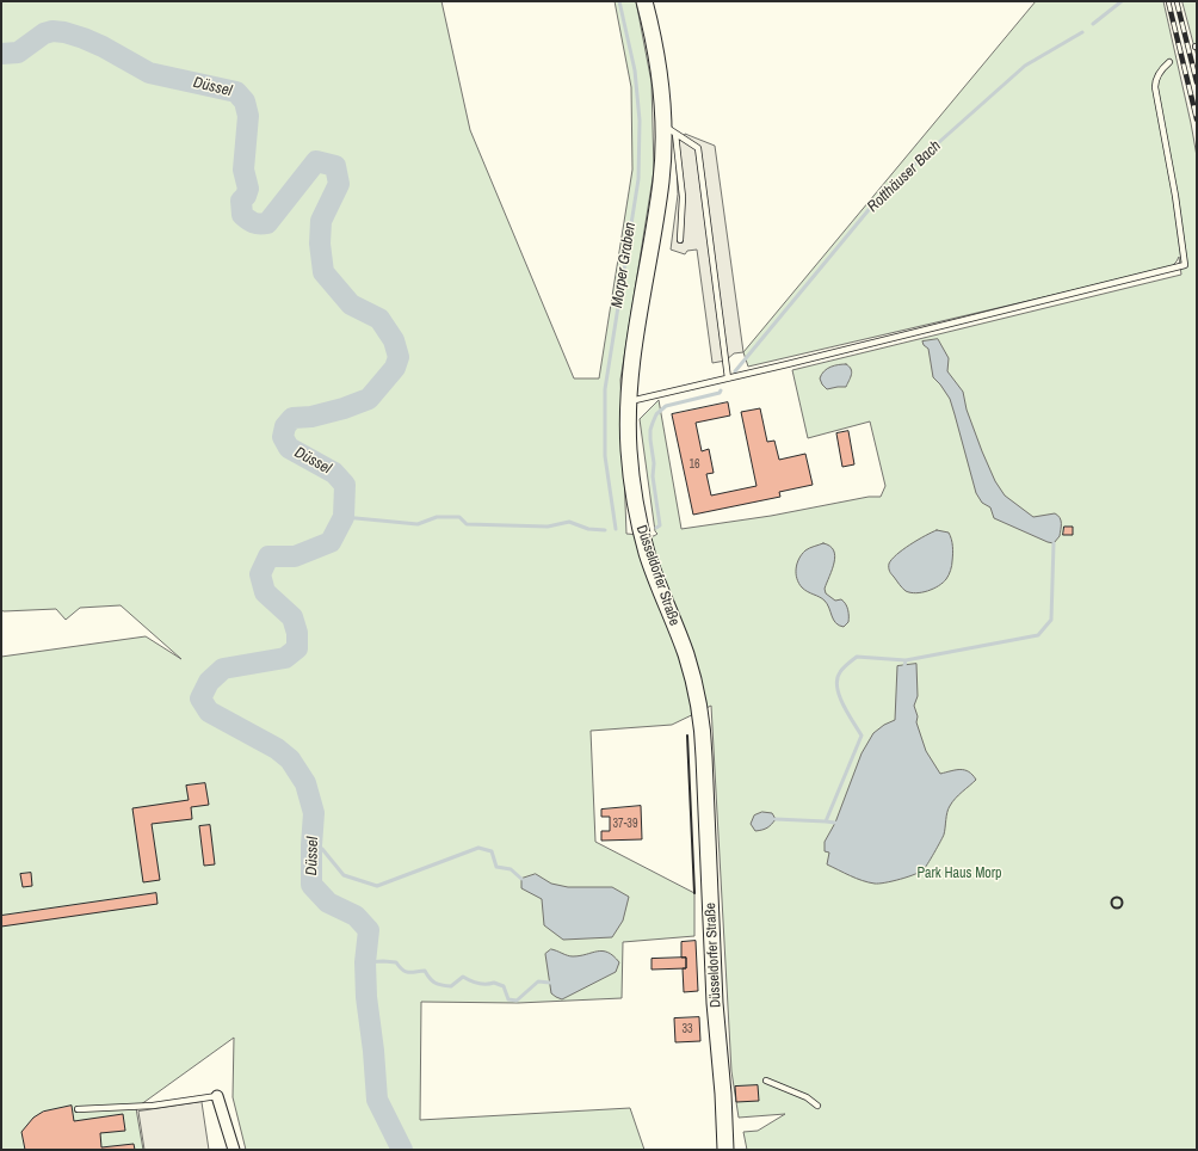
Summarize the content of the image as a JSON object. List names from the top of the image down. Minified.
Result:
{"streets":{"main road":["Düsseldorfer Straße"]},"water":["Düssel","Rotthäuser Bach","Morper Graben"],"parks":["Park Haus Morp"],"house_numbers":["16","37-39","33"]}
